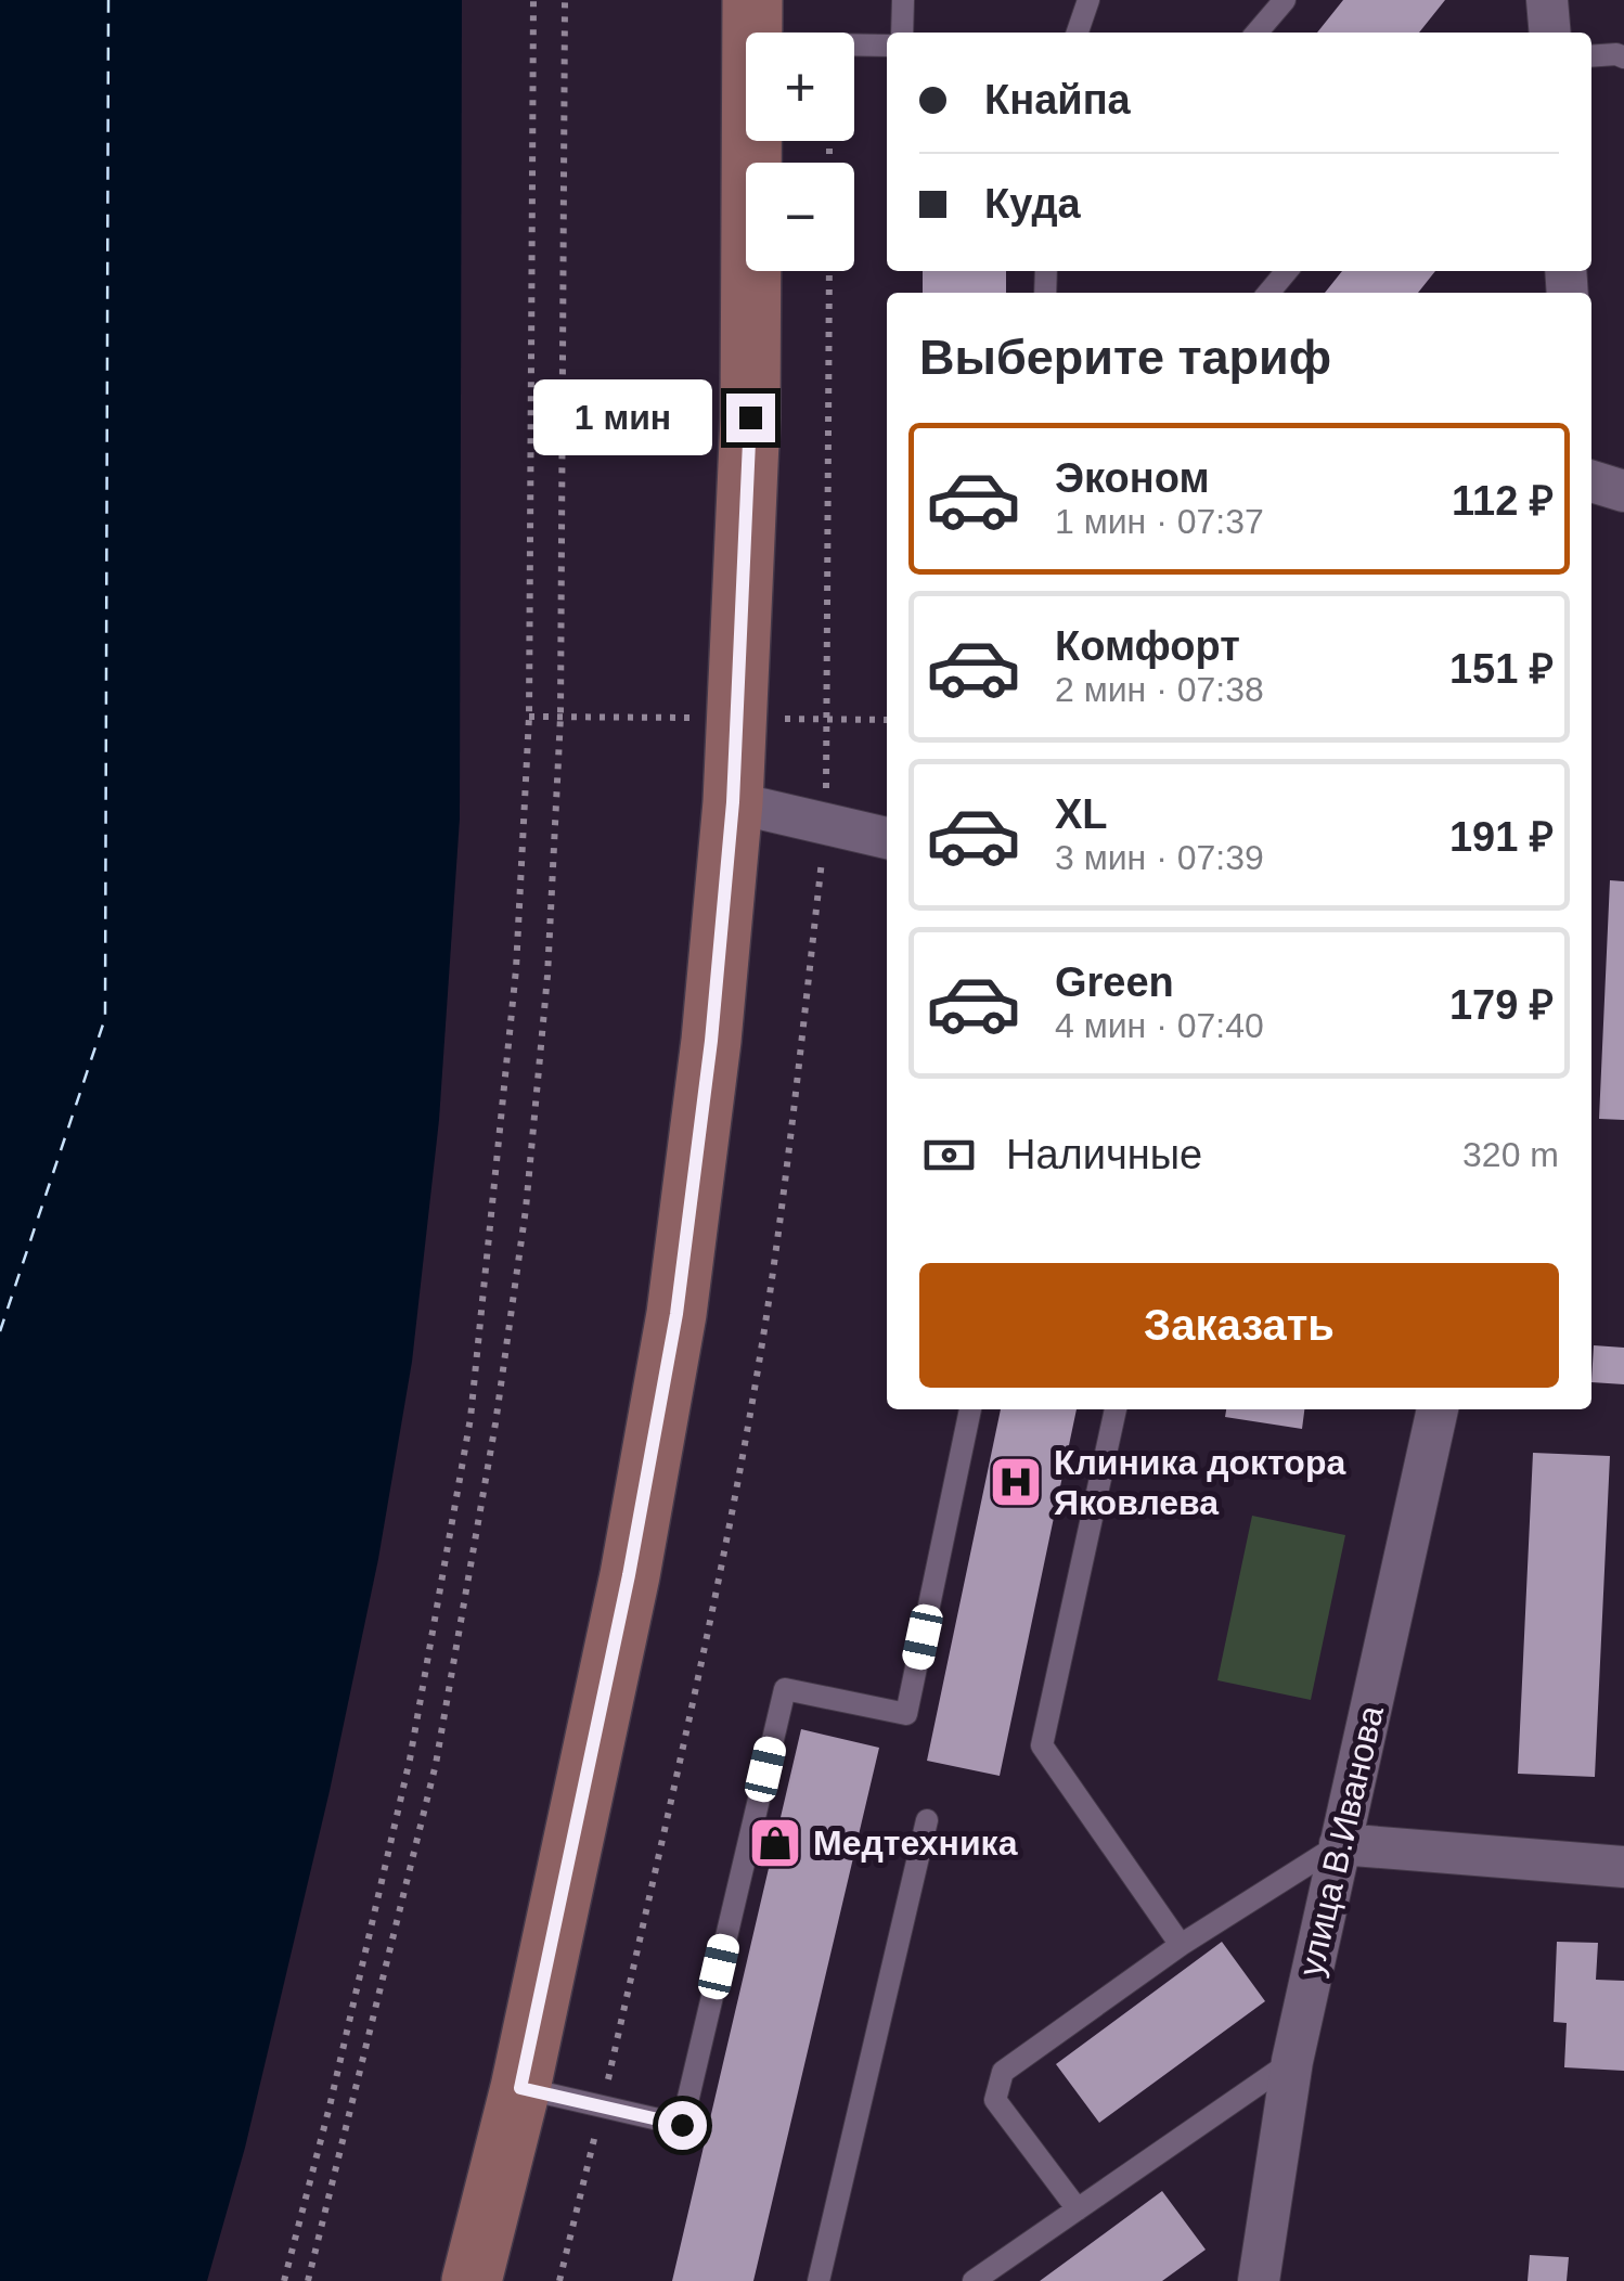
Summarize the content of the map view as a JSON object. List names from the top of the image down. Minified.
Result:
{"streets":{"street":["улица В.Иванова"]},"places":{"hospital":["Клиника доктора Яковлева"],"shop":["Медтехника"]},"page":{"map_buttons":["+","−"],"banner":["Кнайпа","Куда"],"heading":"Выберите тариф","bubble":"1 мин","list":[{"name":"Эконом","note":"1 мин · 07:37","value":"112 ₽"},{"name":"Комфорт","note":"2 мин · 07:38","value":"151 ₽"},{"name":"XL","note":"3 мин · 07:39","value":"191 ₽"},{"name":"Green","note":"4 мин · 07:40","value":"179 ₽"}],"pay":["Наличные","320 m"],"buttons":"Заказать"}}
